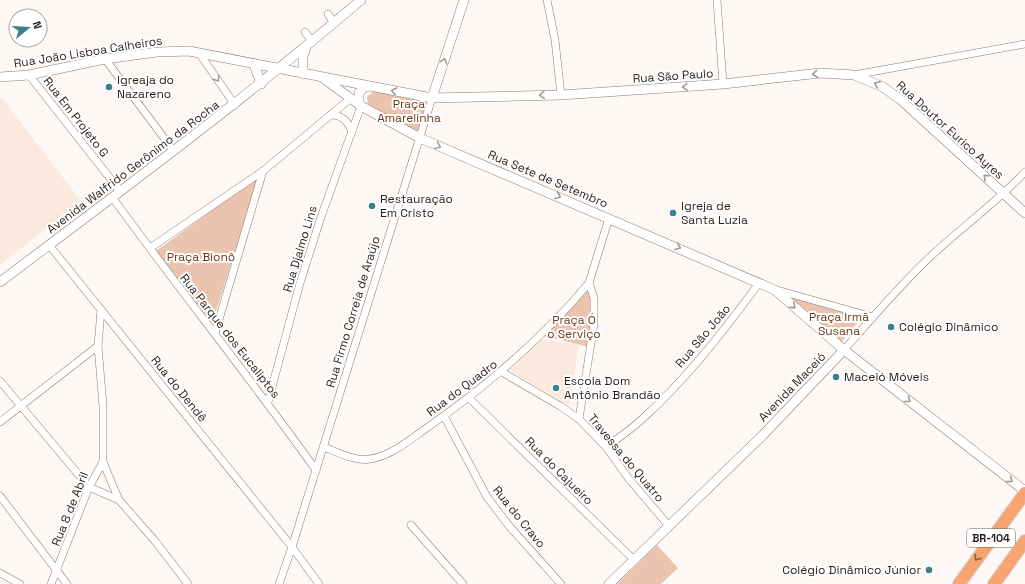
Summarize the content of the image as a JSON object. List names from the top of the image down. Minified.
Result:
{"streets":{"highway":["BR-104"],"street":["Rua João Lisboa Calheiros","Rua São Paulo","Rua Em Projeto G","Rua Doutor Eurico Ayres","Avenida Walfrido Gerônimo da Rocha","Rua Sete de Setembro","Rua Djalmo Lins","Rua Firmo Correia de Araújo","Rua Parque dos Eucaliptos","Rua São João","Avenida Maceió","Rua do Quadro","Rua do Dendê","Travessa do Quatro","Rua do Cajueiro","Rua 8 de Abril","Rua do Cravo"]},"crossings":[["Rua João Lisboa Calheiros","Rua São Paulo"],["Rua João Lisboa Calheiros","Rua Em Projeto G"],["Rua João Lisboa Calheiros","Avenida Walfrido Gerônimo da Rocha"],["Rua João Lisboa Calheiros","Rua Sete de Setembro"],["Rua São Paulo","Rua Doutor Eurico Ayres"],["Rua São Paulo","Rua Sete de Setembro"],["Rua São Paulo","Rua Firmo Correia de Araújo"],["Rua Em Projeto G","Avenida Walfrido Gerônimo da Rocha"],["Rua Doutor Eurico Ayres","Avenida Maceió"],["Avenida Walfrido Gerônimo da Rocha","Rua Parque dos Eucaliptos"],["Avenida Walfrido Gerônimo da Rocha","Rua do Dendê"],["Rua Sete de Setembro","Rua Djalmo Lins"],["Rua Sete de Setembro","Rua Firmo Correia de Araújo"],["Rua Sete de Setembro","Rua São João"],["Rua Sete de Setembro","Avenida Maceió"],["Rua Sete de Setembro","BR-104"],["Rua Djalmo Lins","Rua Parque dos Eucaliptos"],["Rua Firmo Correia de Araújo","Rua Parque dos Eucaliptos"],["Rua Firmo Correia de Araújo","Rua do Quadro"],["Rua Firmo Correia de Araújo","Rua do Dendê"],["Rua São João","Travessa do Quatro"],["Avenida Maceió","Travessa do Quatro"],["Avenida Maceió","Rua do Cajueiro"],["Rua do Quadro","Travessa do Quatro"],["Rua do Quadro","Rua do Cajueiro"],["Rua do Quadro","Rua do Cravo"],["Rua do Dendê","Rua 8 de Abril"]],"one_way":["Rua São Paulo","Rua Doutor Eurico Ayres","Rua Sete de Setembro"],"parks":["Praça Amarelinha","Praça Bionô","Praça Irmã Susana","Praça Ó o Serviço"],"places":["Igreaja do Nazareno","Restauração Em Cristo","Igreja de Santa Luzia","Colégio Dinâmico","Maceió Móveis","Escola Dom Antônio Brandão","Colégio Dinâmico Júnior"],"north":"right"}
